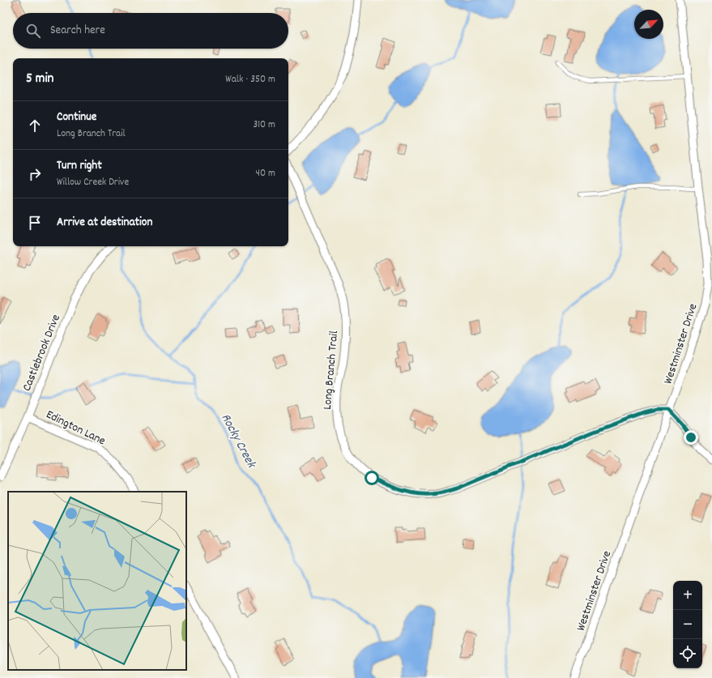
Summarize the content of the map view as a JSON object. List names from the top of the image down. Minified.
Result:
{"streets":{"street":["Westminster Drive","Castlebrook Drive","Long Branch Trail","Edington Lane"]},"crossings":[["Westminster Drive","Long Branch Trail"],["Castlebrook Drive","Edington Lane"]],"water":["Rocky Creek"],"north":"top right","page":{"search":"Search here","heading":["5 min","Walk · 350 m"],"list":[["Continue","Long Branch Trail","310 m"],["Turn right","Willow Creek Drive","40 m"],"Arrive at destination"],"map_buttons":["+","−"]}}
